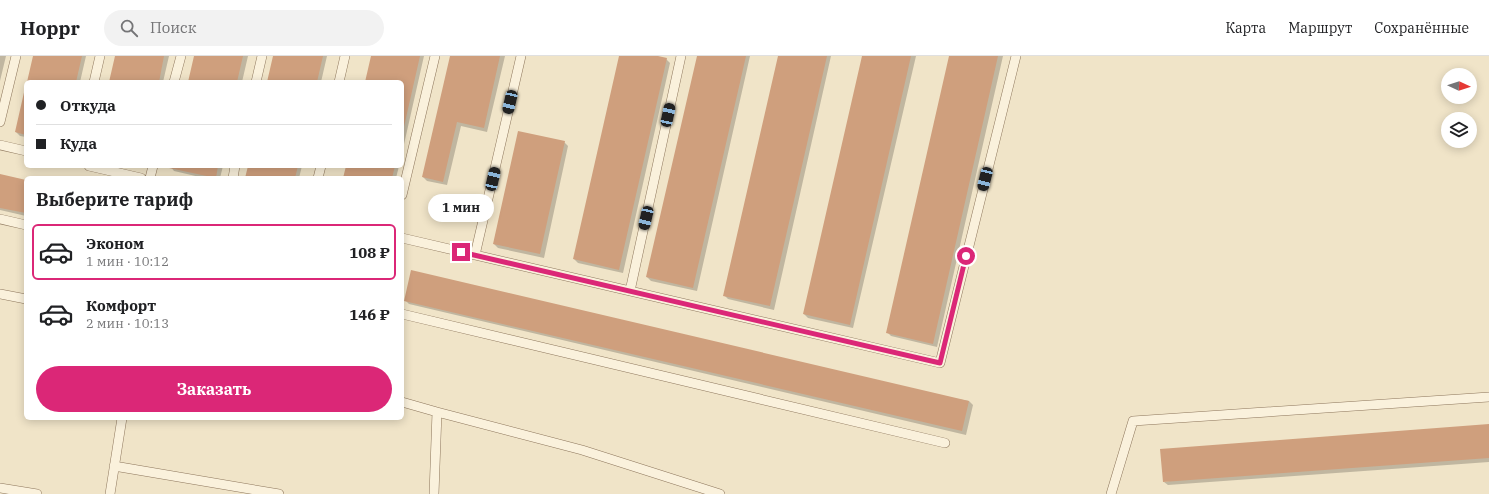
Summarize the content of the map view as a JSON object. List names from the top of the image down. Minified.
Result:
{"north":"right","page":{"header":"Hoppr","search":"Поиск","nav":["Карта","Маршрут","Сохранённые"],"banner":["Откуда","Куда"],"heading":"Выберите тариф","bubble":"1 мин","list":[{"name":"Эконом","note":"1 мин · 10:12","value":"108 ₽"},{"name":"Комфорт","note":"2 мин · 10:13","value":"146 ₽"}],"buttons":"Заказать"}}
